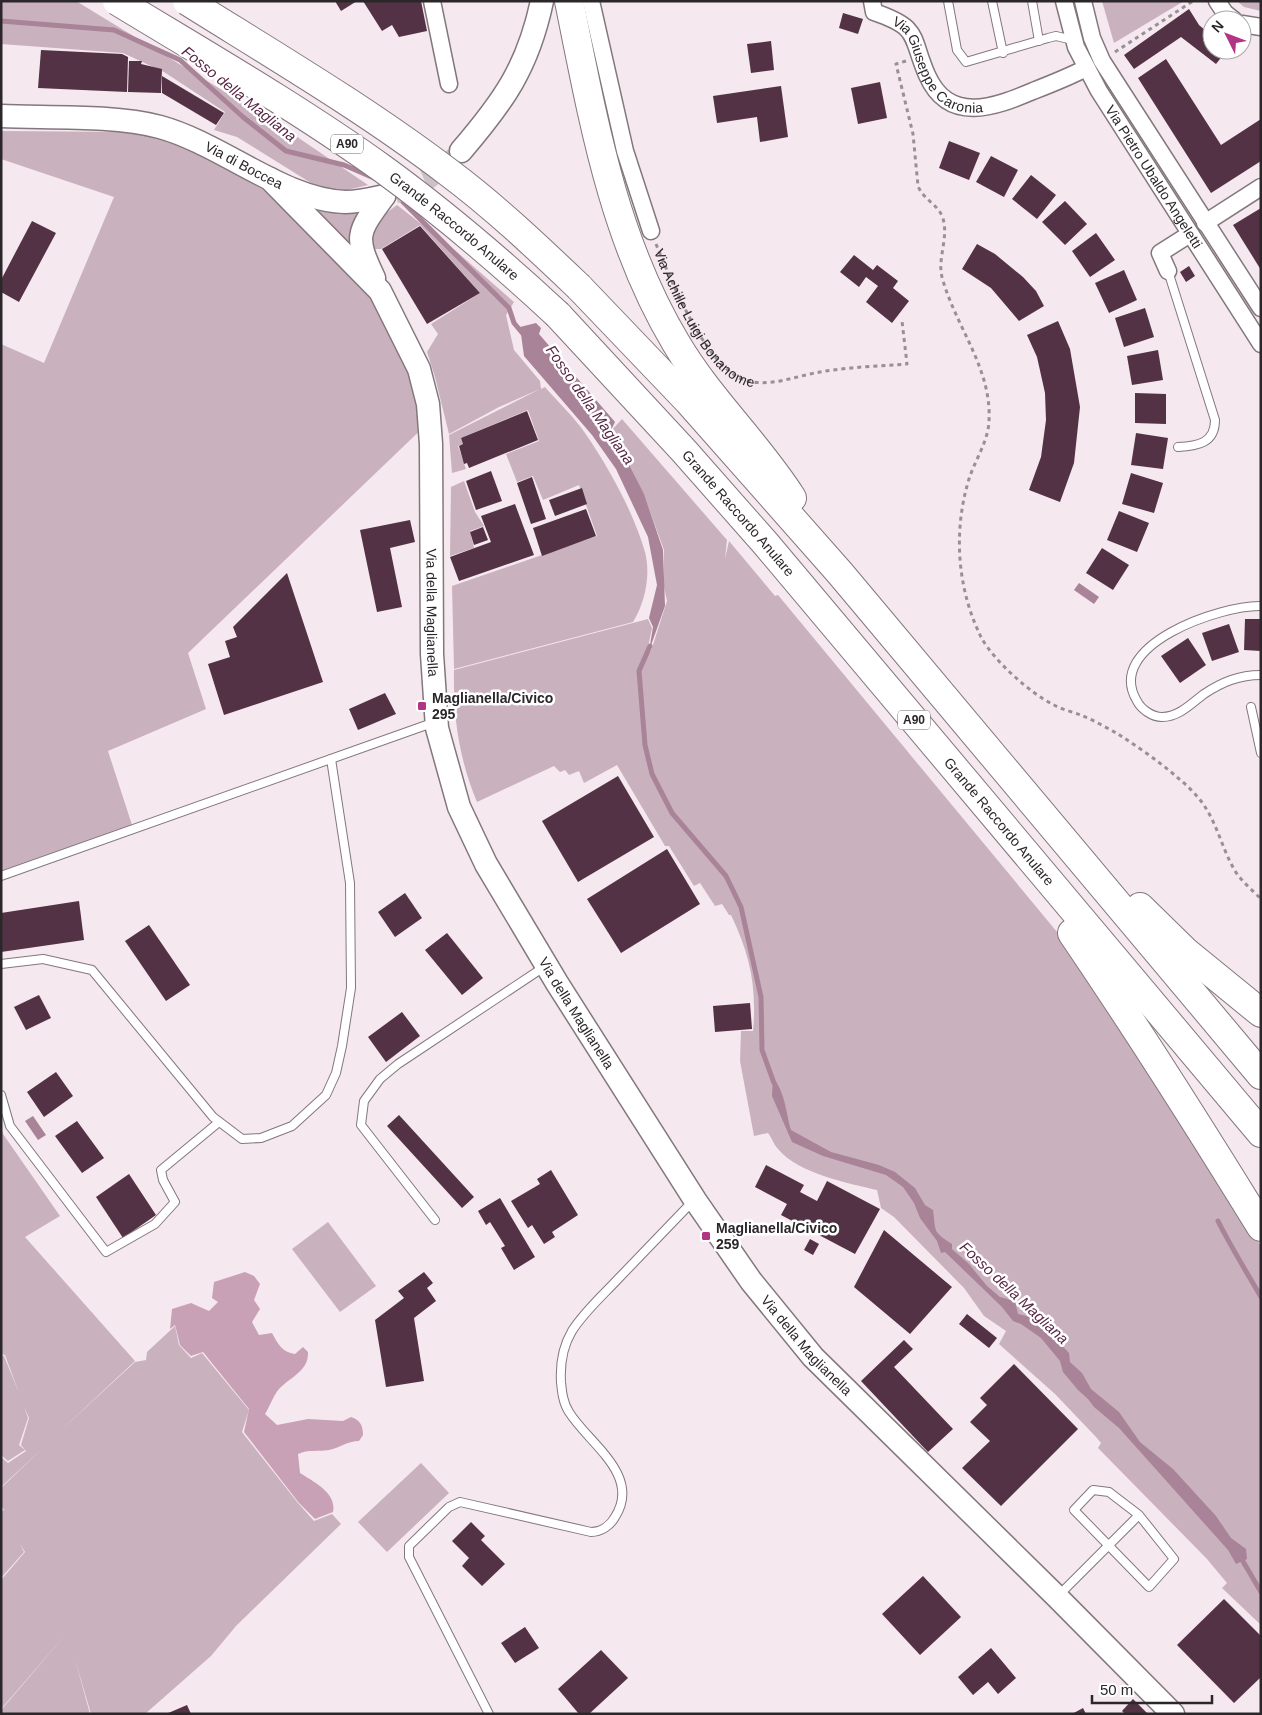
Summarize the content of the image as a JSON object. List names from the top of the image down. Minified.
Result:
{"streets":{"highway":["A90","Grande Raccordo Anulare"],"main road":["Via di Boccea","Via della Maglianella"],"street":["Via Giuseppe Caronia","Via Pietro Ubaldo Angeletti","Via Achille Luigi Bonanome"]},"crossings":[["Via Giuseppe Caronia","Via Pietro Ubaldo Angeletti"],["Via di Boccea","Via della Maglianella"]],"water":["Fosso della Magliana"],"places":{"transit":["Maglianella/Civico 295","Maglianella/Civico 259"]},"scale_bar":"50 m","north":"top left"}
